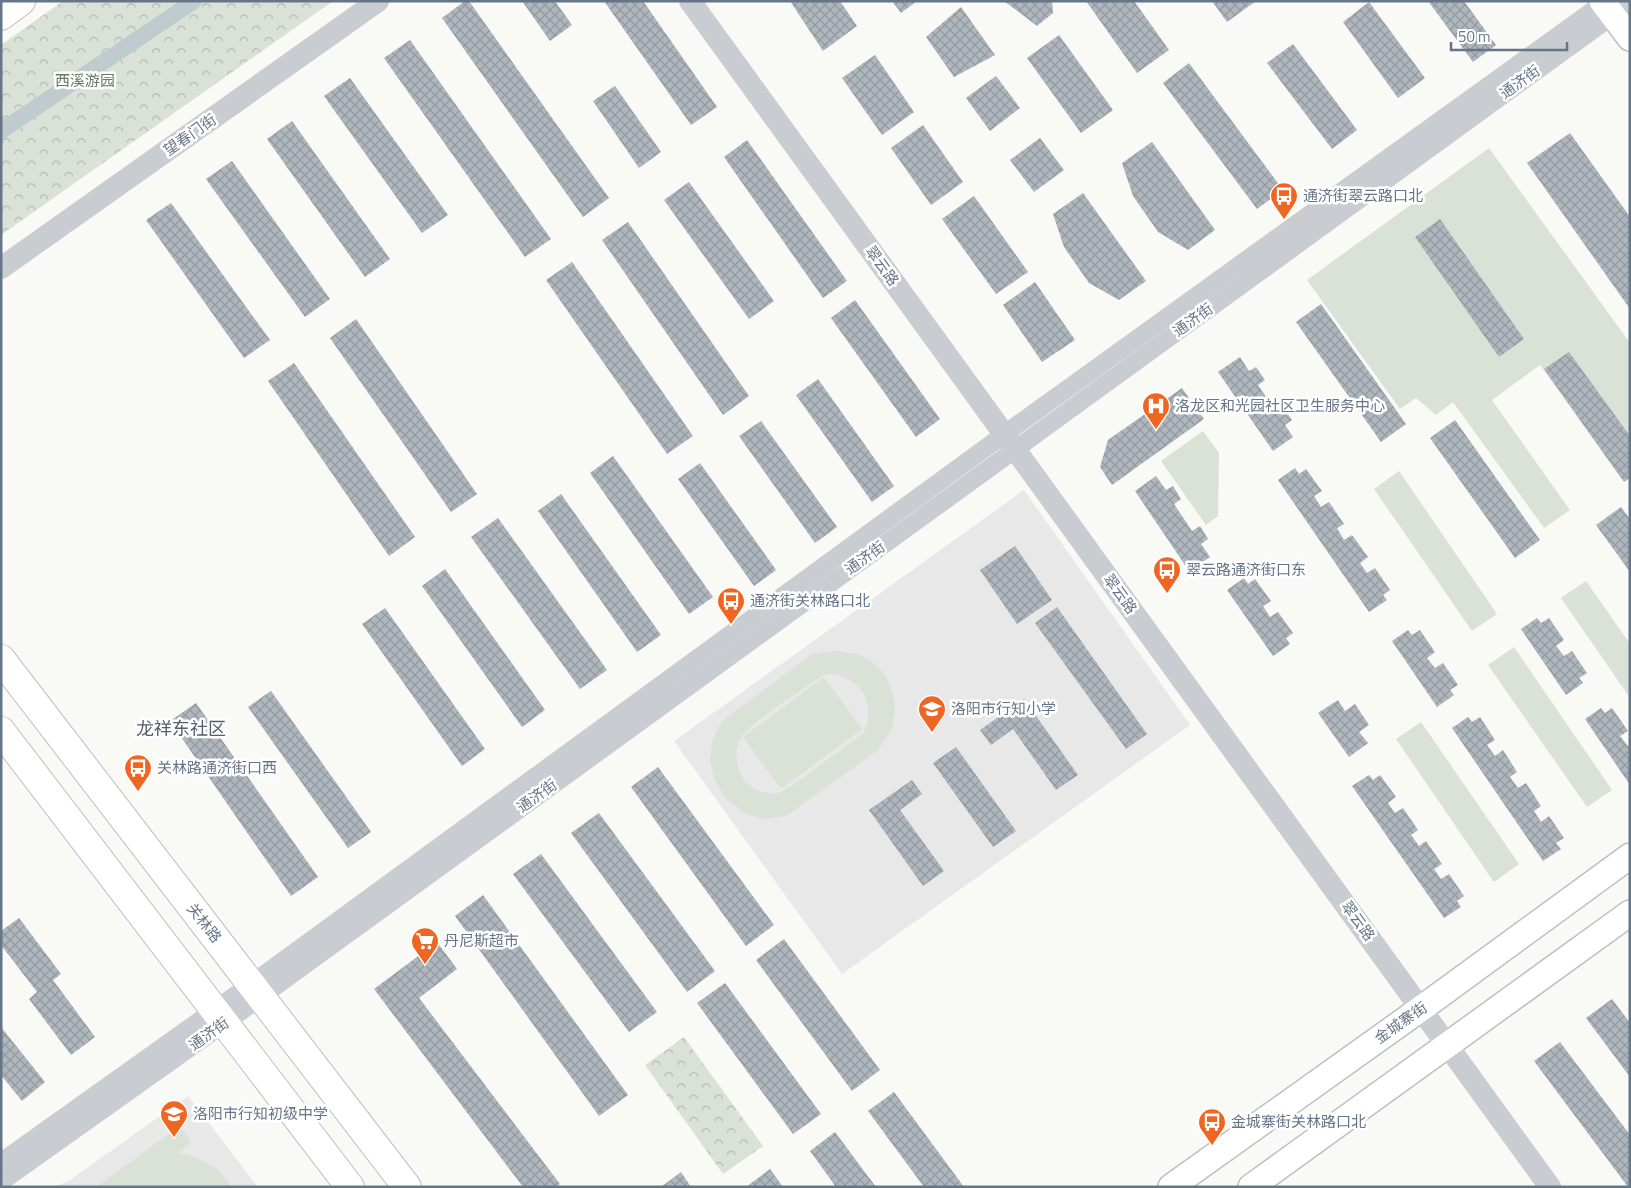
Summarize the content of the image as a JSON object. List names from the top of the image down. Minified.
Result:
{"streets":{"main road":["关林路","金城寨街"],"street":["通济街","望春门街","翠云路"]},"crossings":[["通济街","翠云路"],["通济街","关林路"],["翠云路","金城寨街"]],"districts":["龙祥东社区"],"parks":["西溪游园"],"places":{"bus stop":["通济街翠云路口北","翠云路通济街口东","通济街关林路口北","关林路通济街口西","金城寨街关林路口北"],"hospital":["洛龙区和光园社区卫生服务中心"],"school or university":["洛阳市行知小学","洛阳市行知初级中学"],"supermarket":["丹尼斯超市"]},"scale_bar":"50 m"}
